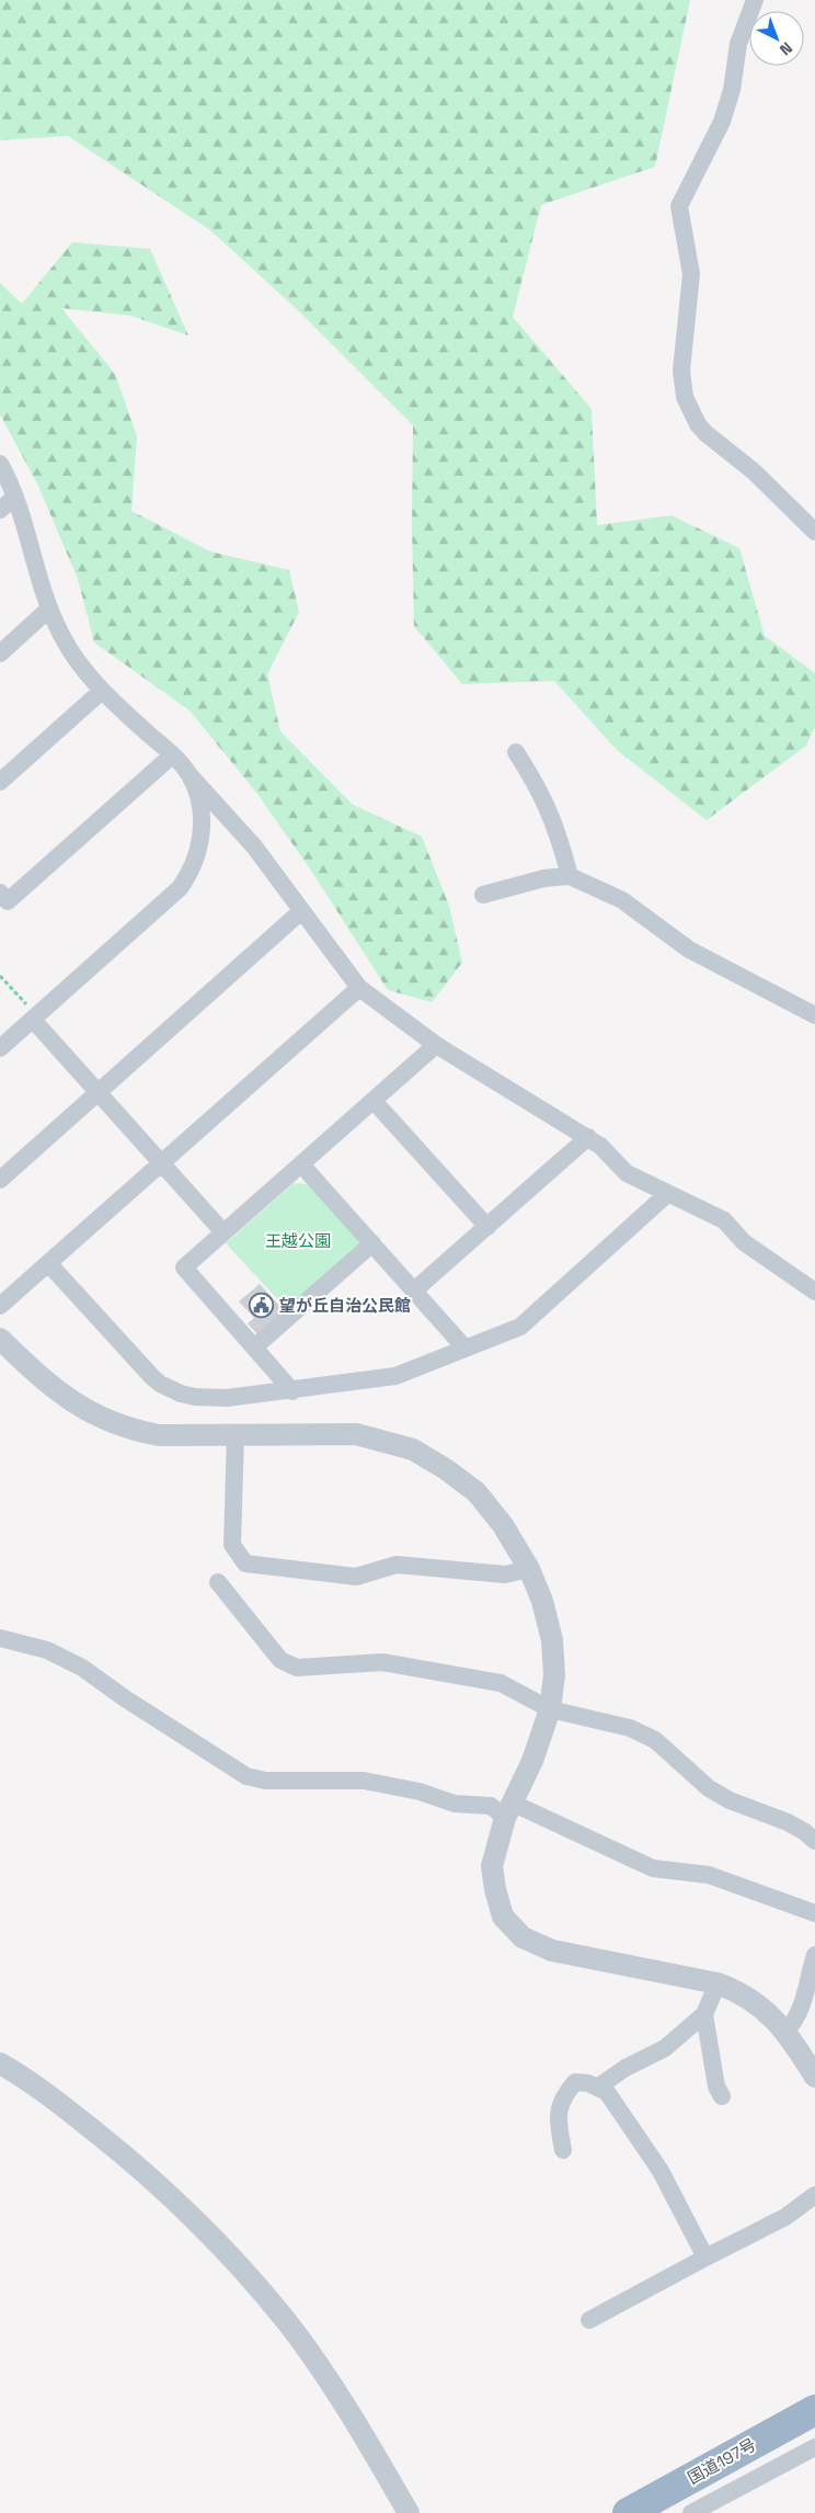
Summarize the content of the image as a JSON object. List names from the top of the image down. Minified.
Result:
{"streets":{"highway":["国道197号"]},"parks":["王越公園"],"places":{"public building":["望が丘自治公民館"]},"north":"bottom right"}
